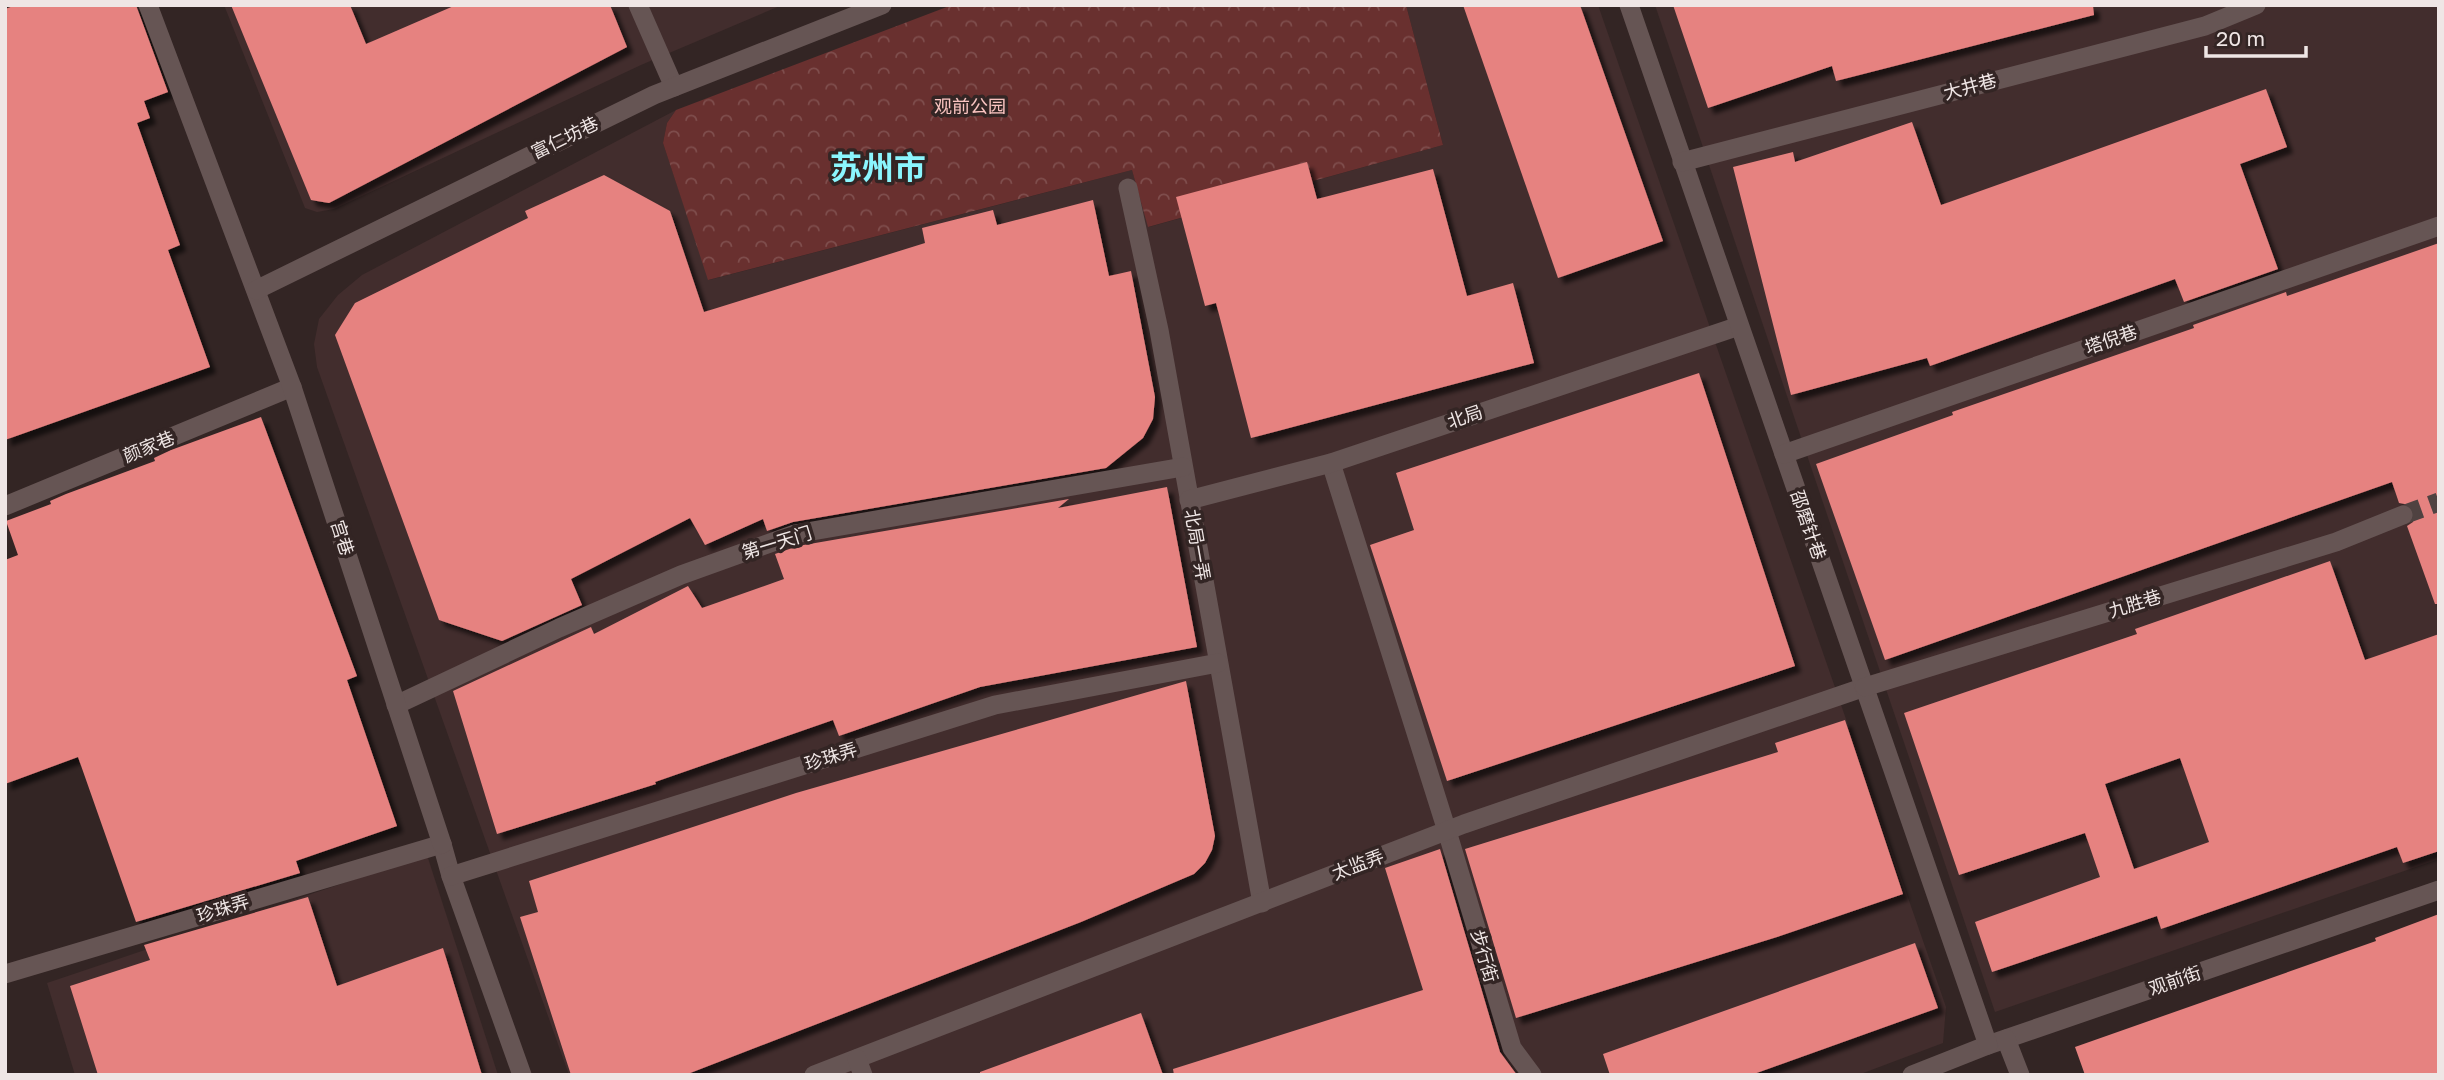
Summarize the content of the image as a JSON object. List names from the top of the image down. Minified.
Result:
{"streets":{"street":["大井巷","富仁坊巷","塔倪巷","北局","颜家巷","邵磨针巷","宫巷","第一天门","北局一弄","九胜巷","珍珠弄","太监弄","步行街","观前街"]},"crossings":[["大井巷","邵磨针巷"],["富仁坊巷","宫巷"],["塔倪巷","邵磨针巷"],["北局","邵磨针巷"],["北局","北局一弄"],["北局","步行街"],["颜家巷","宫巷"],["邵磨针巷","九胜巷"],["邵磨针巷","太监弄"],["邵磨针巷","观前街"],["宫巷","第一天门"],["宫巷","珍珠弄"],["第一天门","北局一弄"],["北局一弄","珍珠弄"],["北局一弄","太监弄"],["九胜巷","太监弄"],["太监弄","步行街"]],"districts":["苏州市"],"parks":["观前公园"],"scale_bar":"20 m"}
